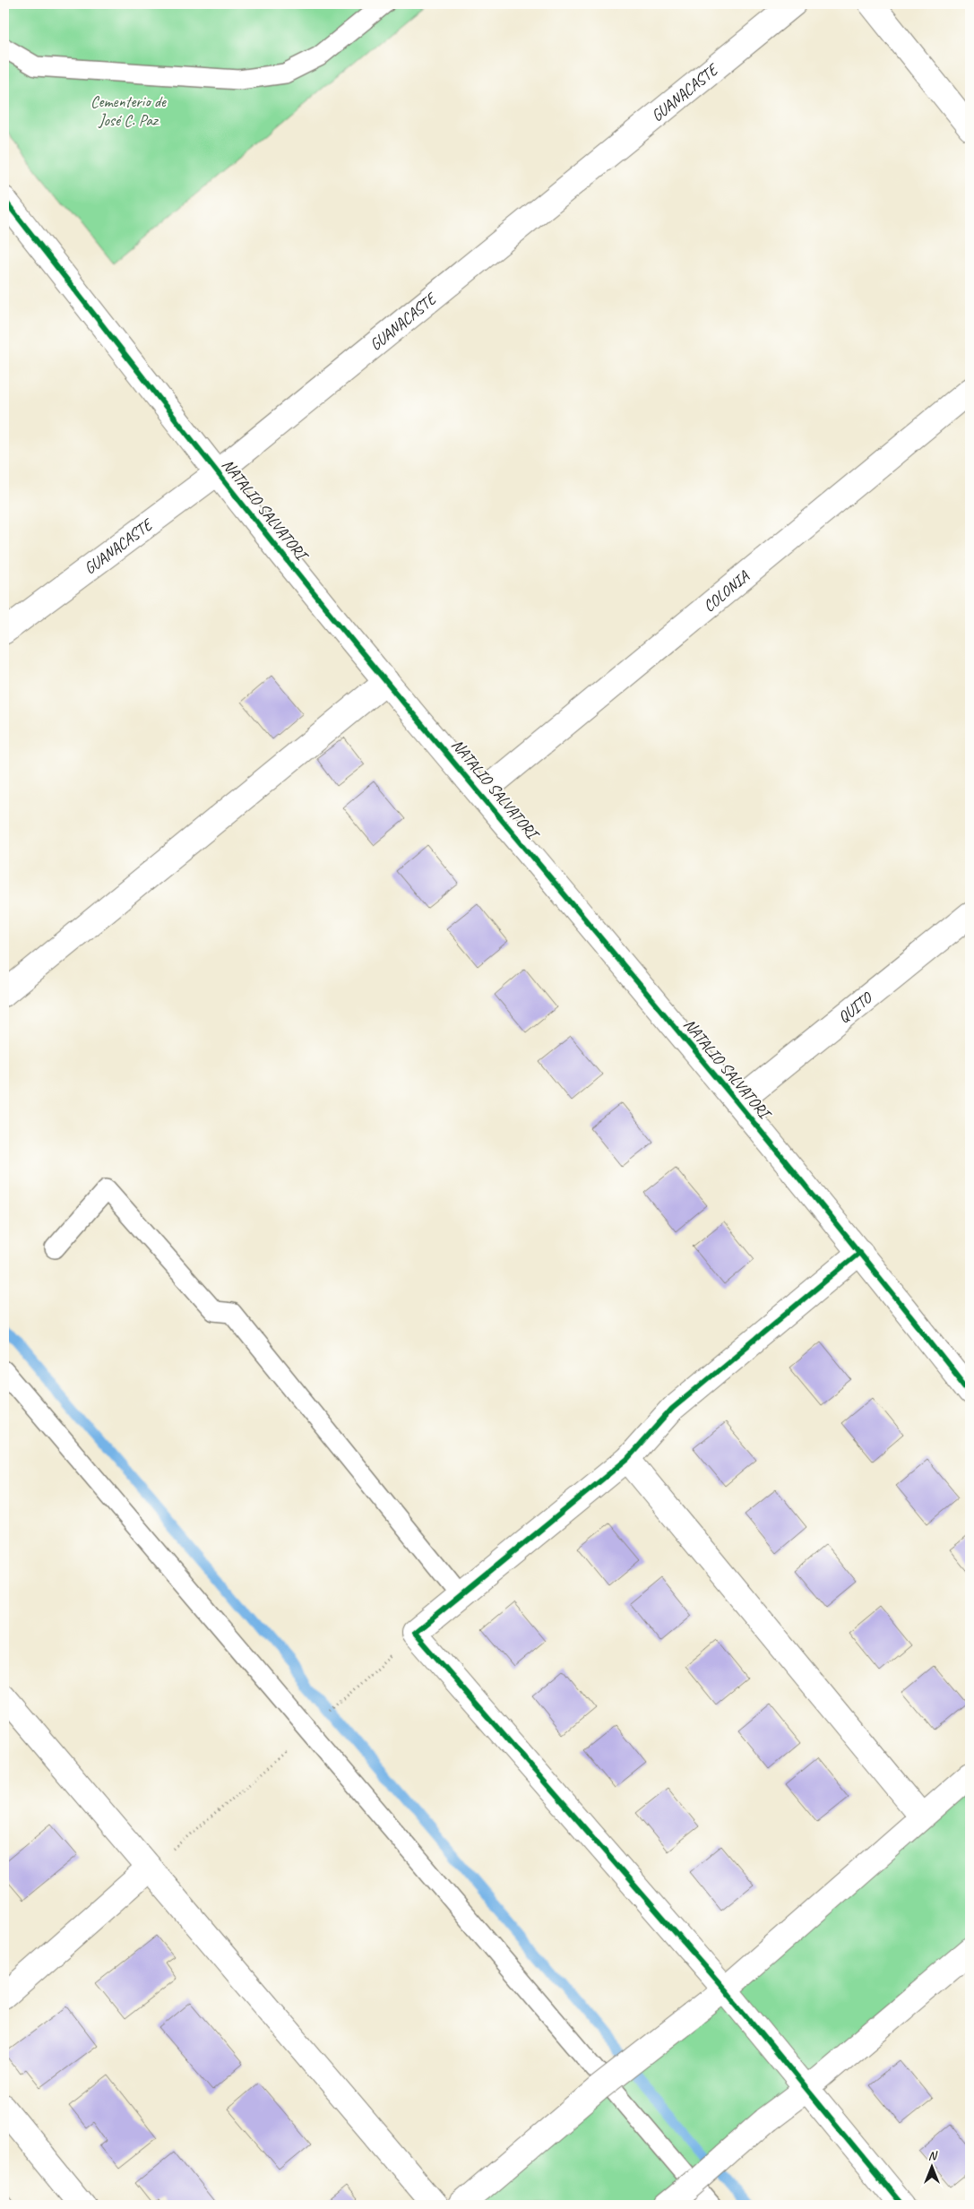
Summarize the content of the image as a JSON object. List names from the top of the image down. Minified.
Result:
{"streets":{"street":["GUANACASTE","NATALIO SALVATORI","COLONIA","QUITO"]},"crossings":[["GUANACASTE","NATALIO SALVATORI"],["NATALIO SALVATORI","COLONIA"],["NATALIO SALVATORI","QUITO"]],"parks":["Cementerio de José C. Paz"],"north":"top"}
